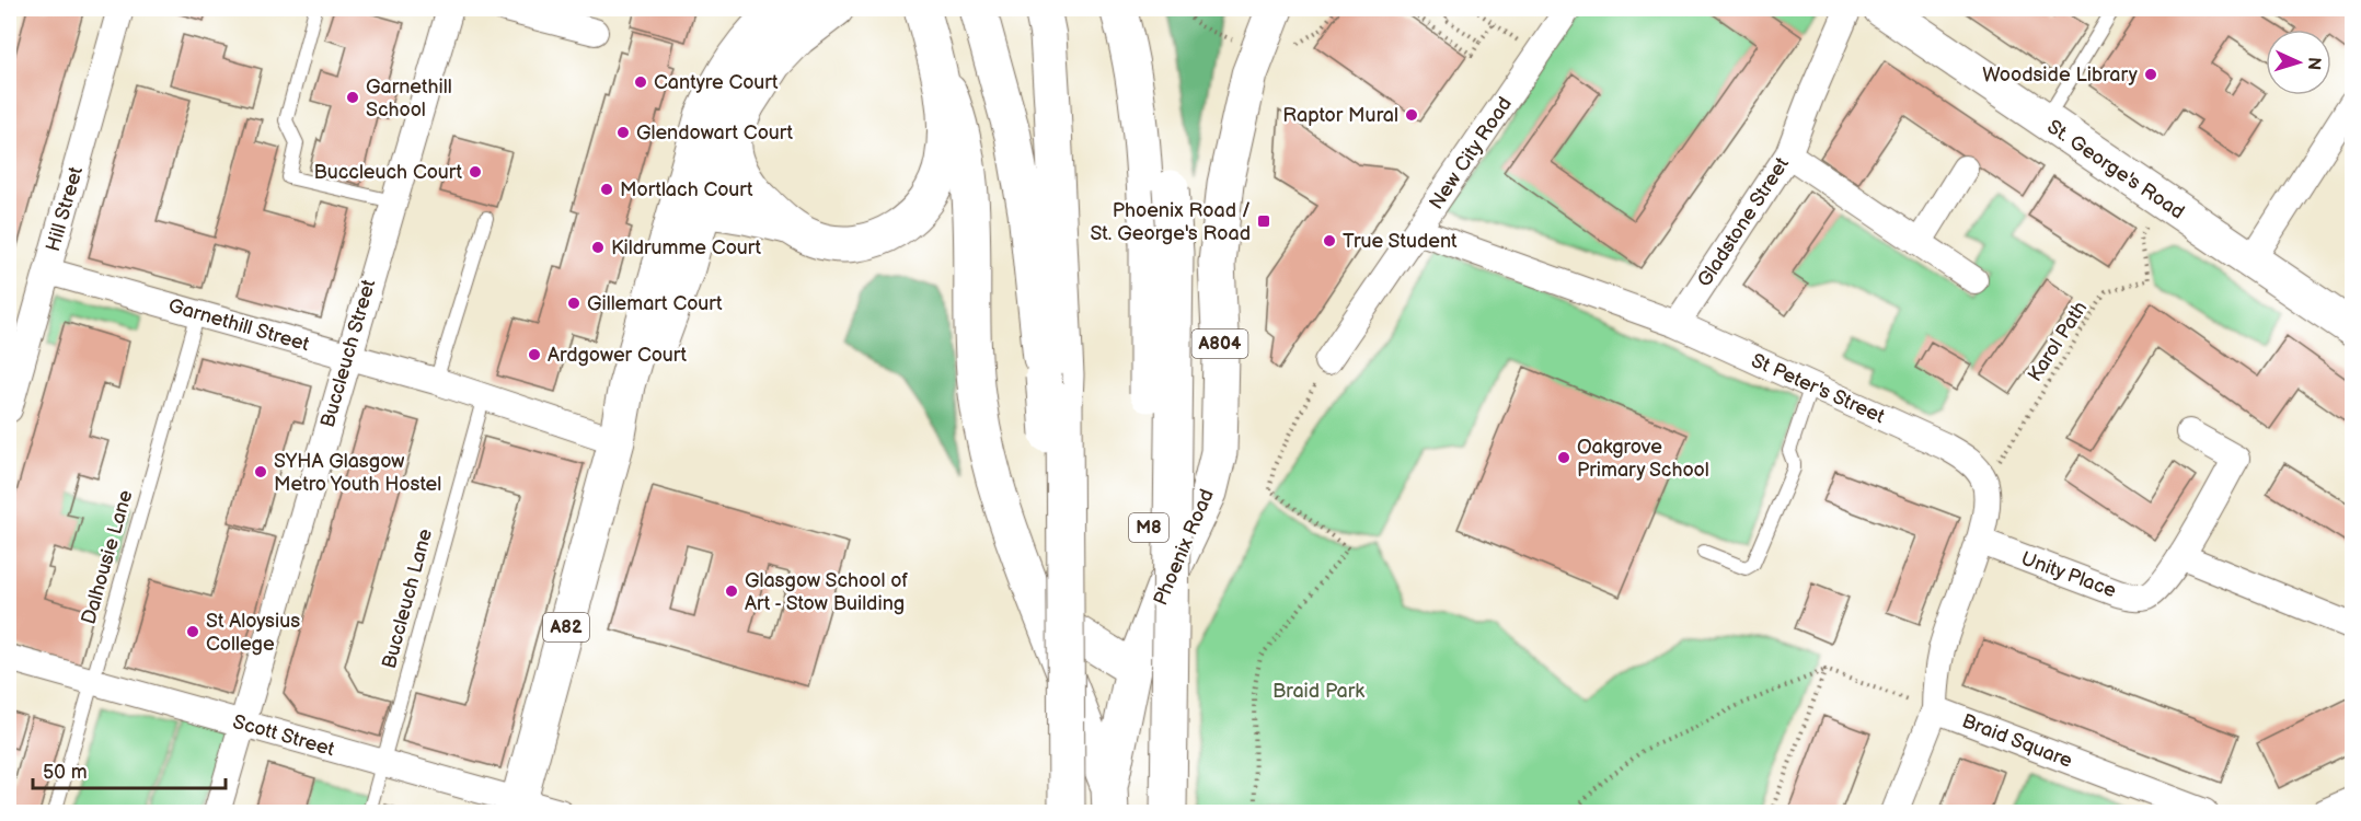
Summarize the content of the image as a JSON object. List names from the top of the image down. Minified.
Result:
{"streets":{"main road":["St. George's Road","A804","M8","Phoenix Road","A82"],"street":["New City Road","Hill Street","Gladstone Street","Garnethill Street","Buccleuch Street","St Peter's Street","Unity Place","Scott Street","Braid Square"],"lane":["Dalhousie Lane","Buccleuch Lane"],"path":["Karol Path"]},"crossings":[["New City Road","St Peter's Street"],["St. George's Road","Karol Path"],["Hill Street","Garnethill Street"],["Gladstone Street","St Peter's Street"],["Garnethill Street","Buccleuch Street"],["Garnethill Street","Dalhousie Lane"],["Garnethill Street","Buccleuch Lane"],["Garnethill Street","A82"],["Karol Path","St Peter's Street"],["A804","Phoenix Road"],["Buccleuch Street","Scott Street"],["Dalhousie Lane","Scott Street"],["Buccleuch Lane","Scott Street"],["A82","Scott Street"]],"parks":["Braid Park"],"places":{"other":["Woodside Library","Cantyre Court","Garnethill School","Raptor Mural","Glendowart Court","Buccleuch Court","Mortlach Court","True Student","Kildrumme Court","Gillemart Court","Ardgower Court","Oakgrove Primary School","SYHA Glasgow Metro Youth Hostel","Glasgow School of Art - Stow Building","St Aloysius College"],"transit":["Phoenix Road / St. George's Road"]},"scale_bar":"50 m","north":"right"}
